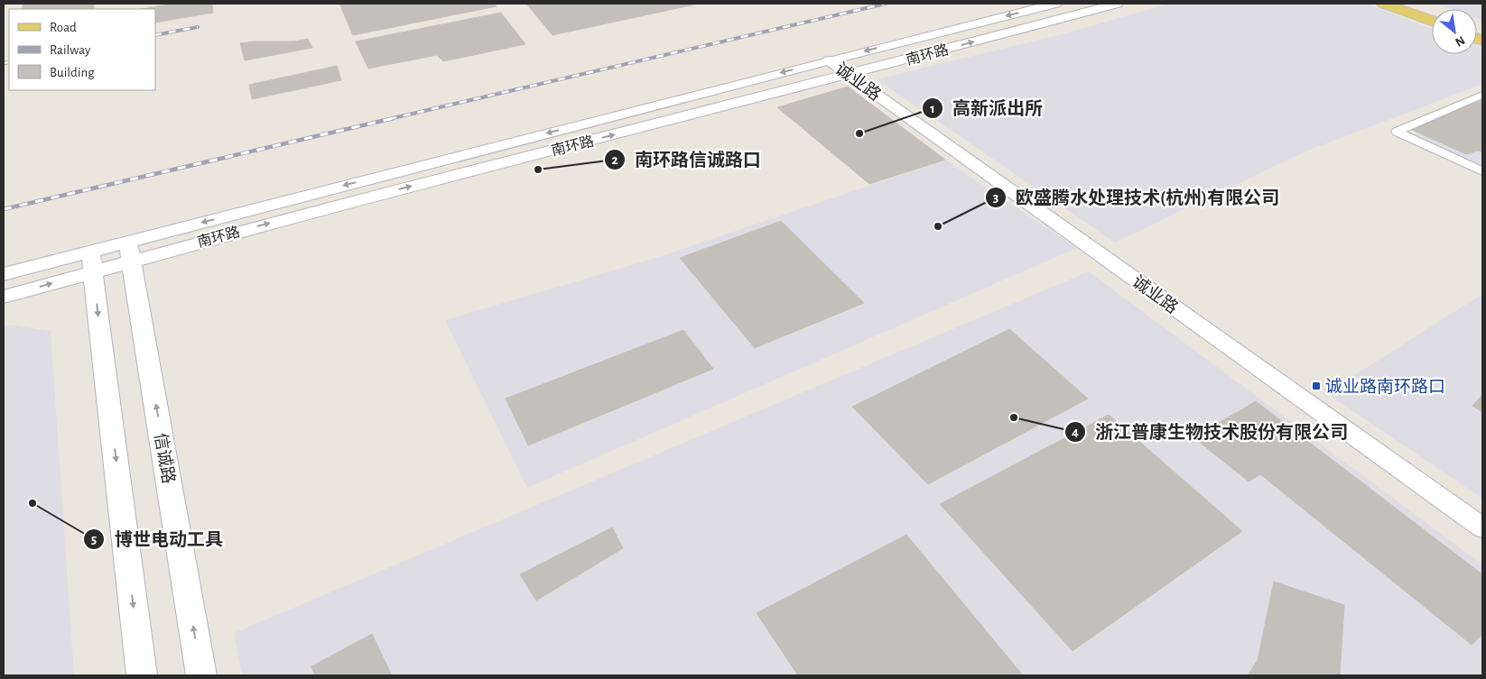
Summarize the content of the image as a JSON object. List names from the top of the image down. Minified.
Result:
{"streets":{"main road":["南环路","信诚路"],"street":["诚业路"]},"crossings":[["南环路","诚业路"],["南环路","信诚路"]],"places":{"other":["高新派出所","南环路信诚路口","欧盛腾水处理技术(杭州)有限公司","浙江普康生物技术股份有限公司","博世电动工具"],"transit":["诚业路南环路口"]},"legend":["Road","Railway","Building"],"north":"bottom right"}
